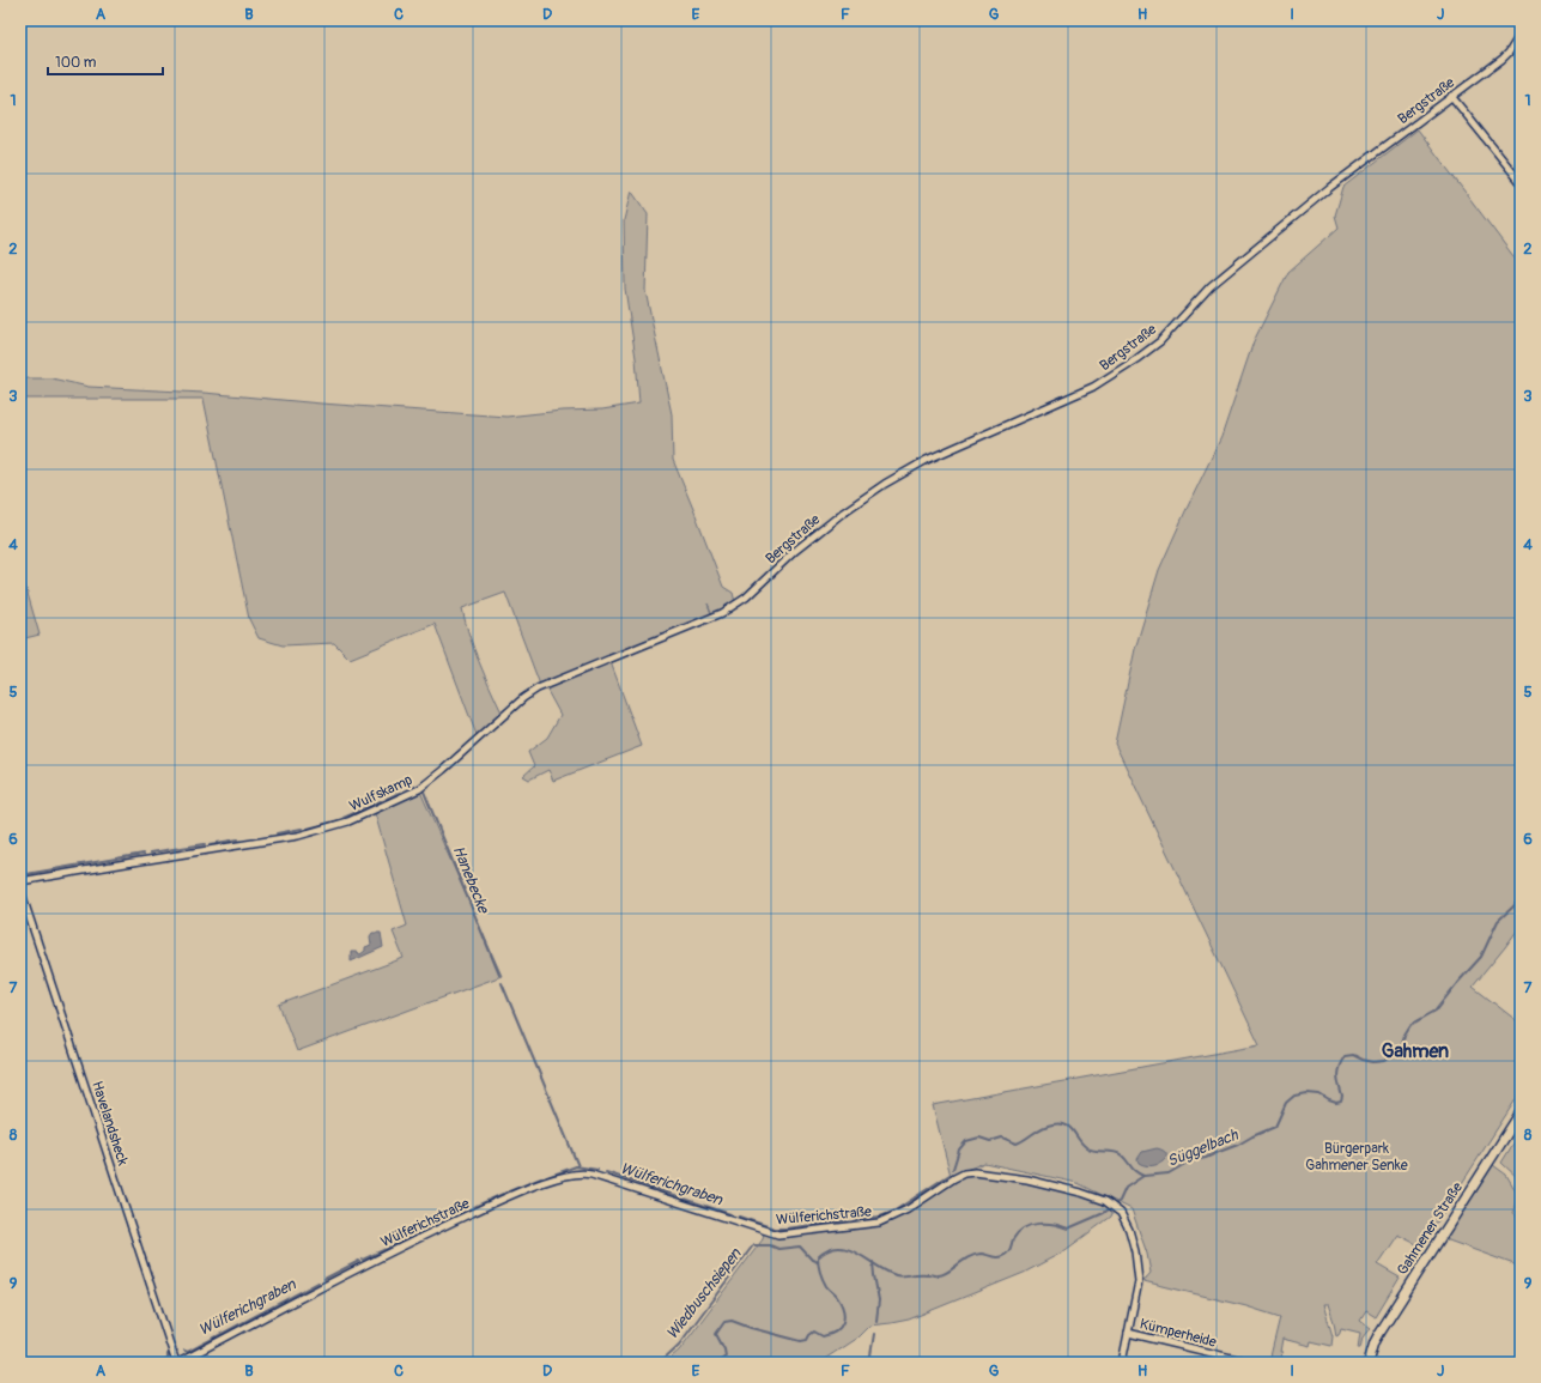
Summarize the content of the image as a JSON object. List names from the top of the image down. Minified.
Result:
{"streets":{"main road":["Gahmener Straße"],"street":["Bergstraße","Wulfskamp","Havelandsheck","Wülferichstraße","Kümperheide"]},"crossings":[["Bergstraße","Wulfskamp"],["Havelandsheck","Wülferichstraße"],["Wülferichstraße","Kümperheide"]],"districts":["Gahmen"],"water":["Hanebecke","Süggelbach","Wülferichgraben","Wiedbuschsiepen"],"parks":["Bürgerpark Gahmener Senke"],"scale_bar":"100 m","grid":{"columns":["A","B","C","D","E","F","G","H","I","J"],"rows":["1","2","3","4","5","6","7","8","9"]}}
